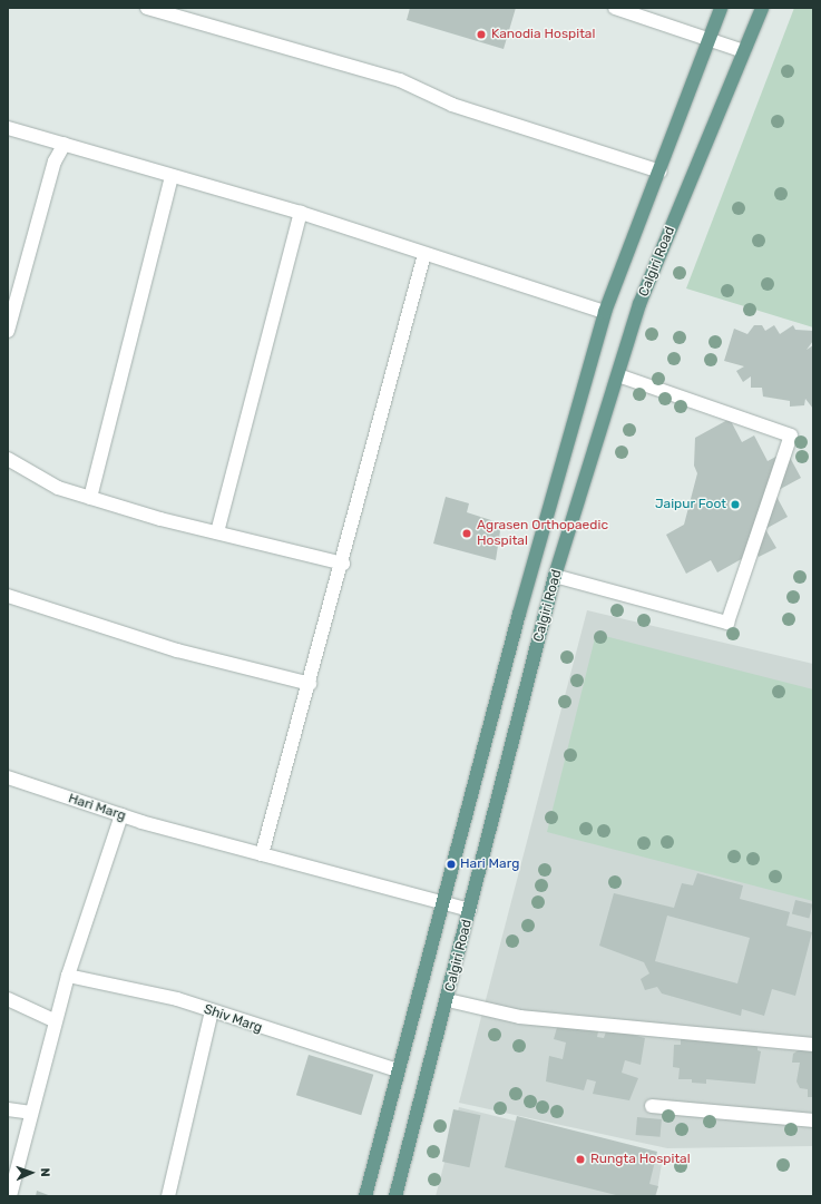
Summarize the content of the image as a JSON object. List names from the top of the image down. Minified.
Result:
{"streets":{"main road":["Calgiri Road"],"street":["Hari Marg","Shiv Marg"]},"crossings":[["Calgiri Road","Hari Marg"],["Calgiri Road","Shiv Marg"]],"places":["Kanodia Hospital","Jaipur Foot","Agrasen Orthopaedic Hospital","Hari Marg","Rungta Hospital"],"north":"right"}
